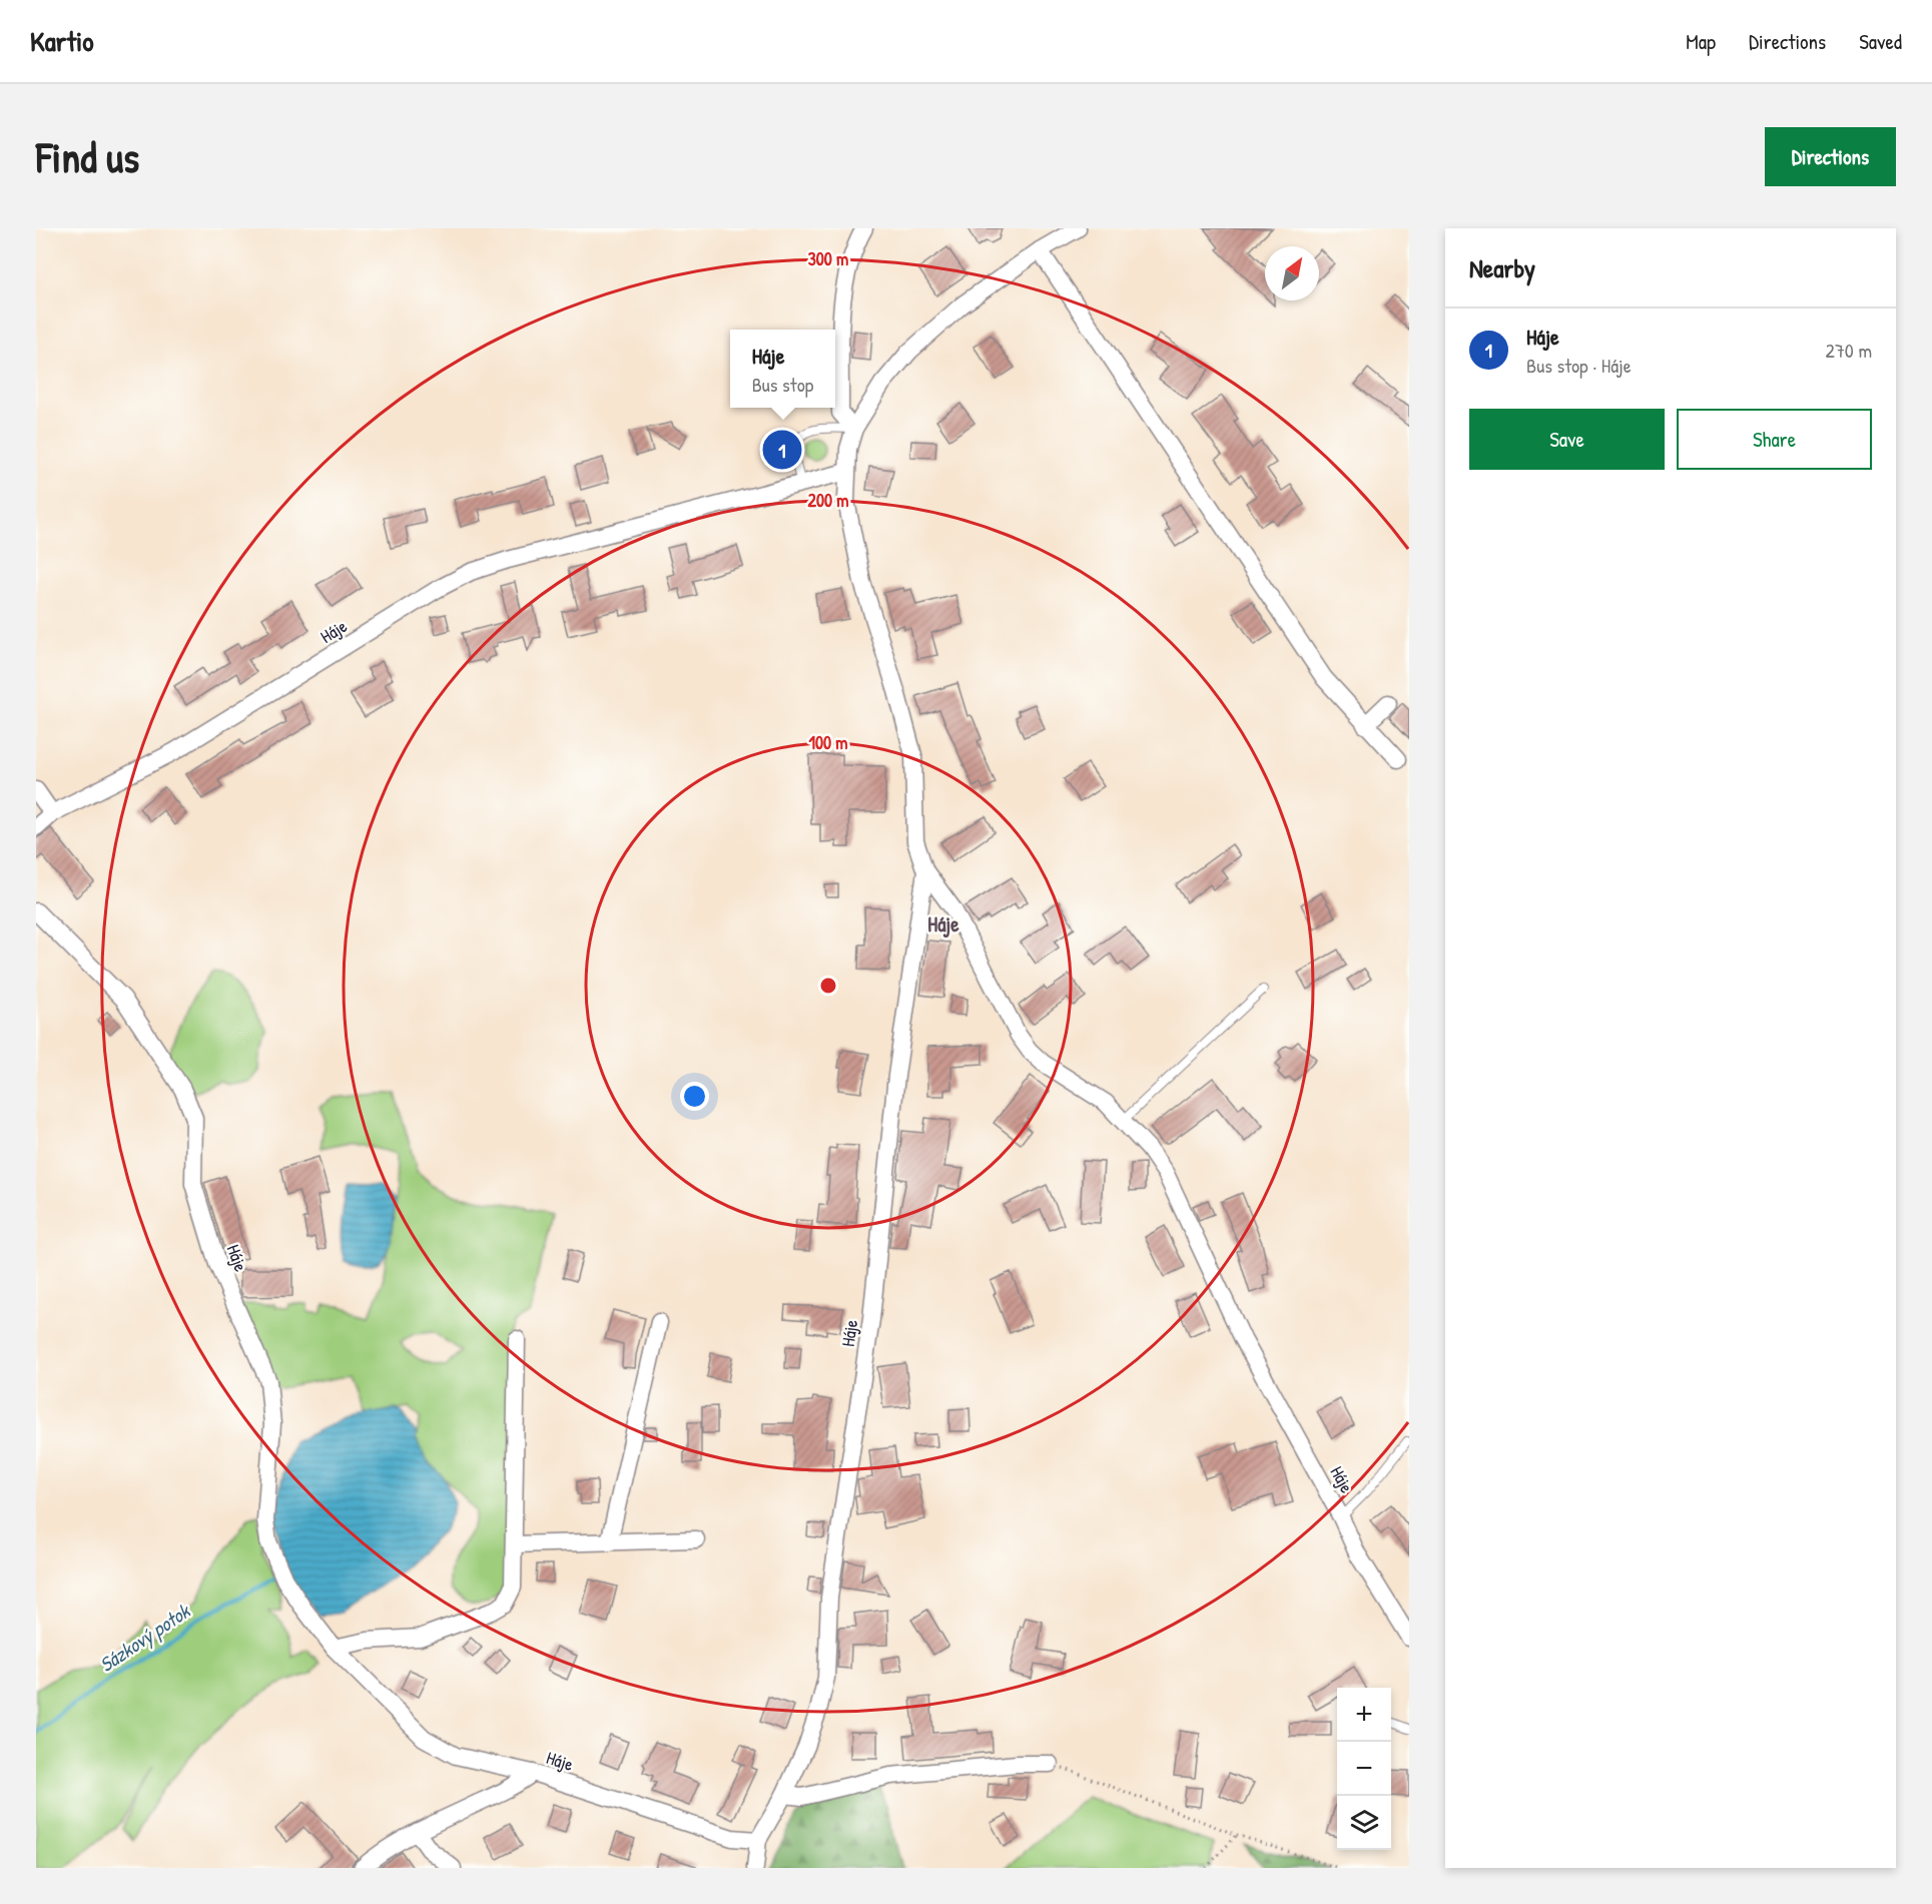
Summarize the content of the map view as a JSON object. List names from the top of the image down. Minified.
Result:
{"streets":{"street":["Háje"]},"districts":["Háje"],"water":["Sázkový potok"],"north":"top right","page":{"header":"Kartio","nav":["Map","Directions","Saved"],"buttons":["Directions",["Save","Share"]],"title":"Find us","heading":"Nearby","list":[{"mark":"1","name":"Háje","note":"Bus stop · Háje","value":"270 m"}],"popup":["Háje","Bus stop"],"pins":"1","map_buttons":["+","−"]},"rings":["300 m","200 m","100 m"]}
